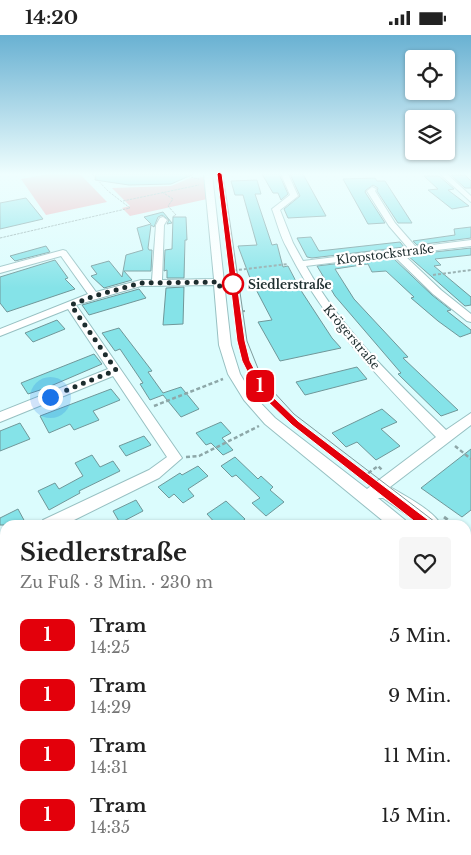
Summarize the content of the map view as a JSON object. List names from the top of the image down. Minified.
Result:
{"streets":{"street":["Klopstockstraße","Krögerstraße"]},"crossings":[["Klopstockstraße","Krögerstraße"]],"places":["Siedlerstraße"],"lines":["tram line 1"],"page":{"status":"14:20","on_map":"1","heading":["Siedlerstraße","Zu Fuß · 3 Min. · 230 m"],"list":[{"mark":"1","name":"Tram","note":"14:25","value":"5 Min."},{"mark":"1","name":"Tram","note":"14:29","value":"9 Min."},{"mark":"1","name":"Tram","note":"14:31","value":"11 Min."},{"mark":"1","name":"Tram","note":"14:35","value":"15 Min."}]}}
